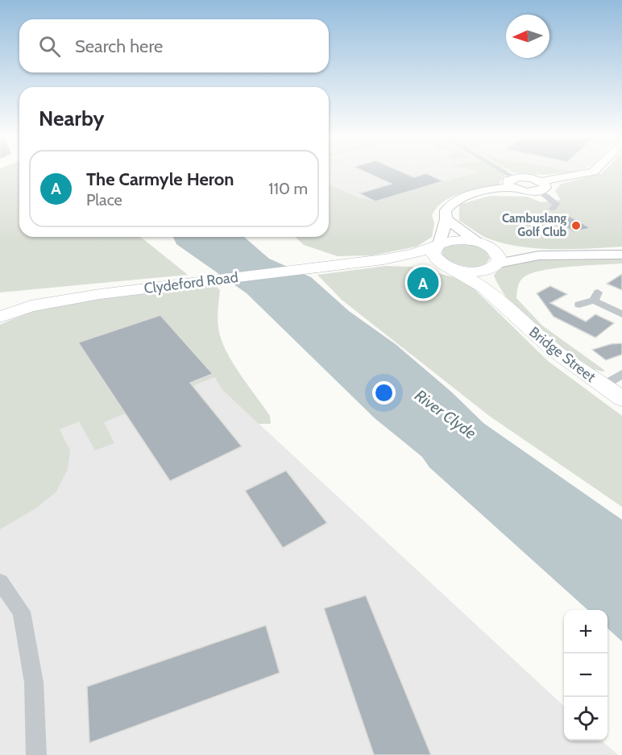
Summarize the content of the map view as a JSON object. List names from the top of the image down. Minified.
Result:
{"streets":{"main road":["Clydeford Road","Bridge Street"]},"crossings":[["Clydeford Road","Bridge Street"]],"water":["River Clyde"],"places":["Cambuslang Golf Club"],"north":"left","page":{"search":"Search here","heading":"Nearby","list":[{"mark":"A","name":"The Carmyle Heron","note":"Place","value":"110 m"}],"pins":"A","map_buttons":["+","−"]}}
